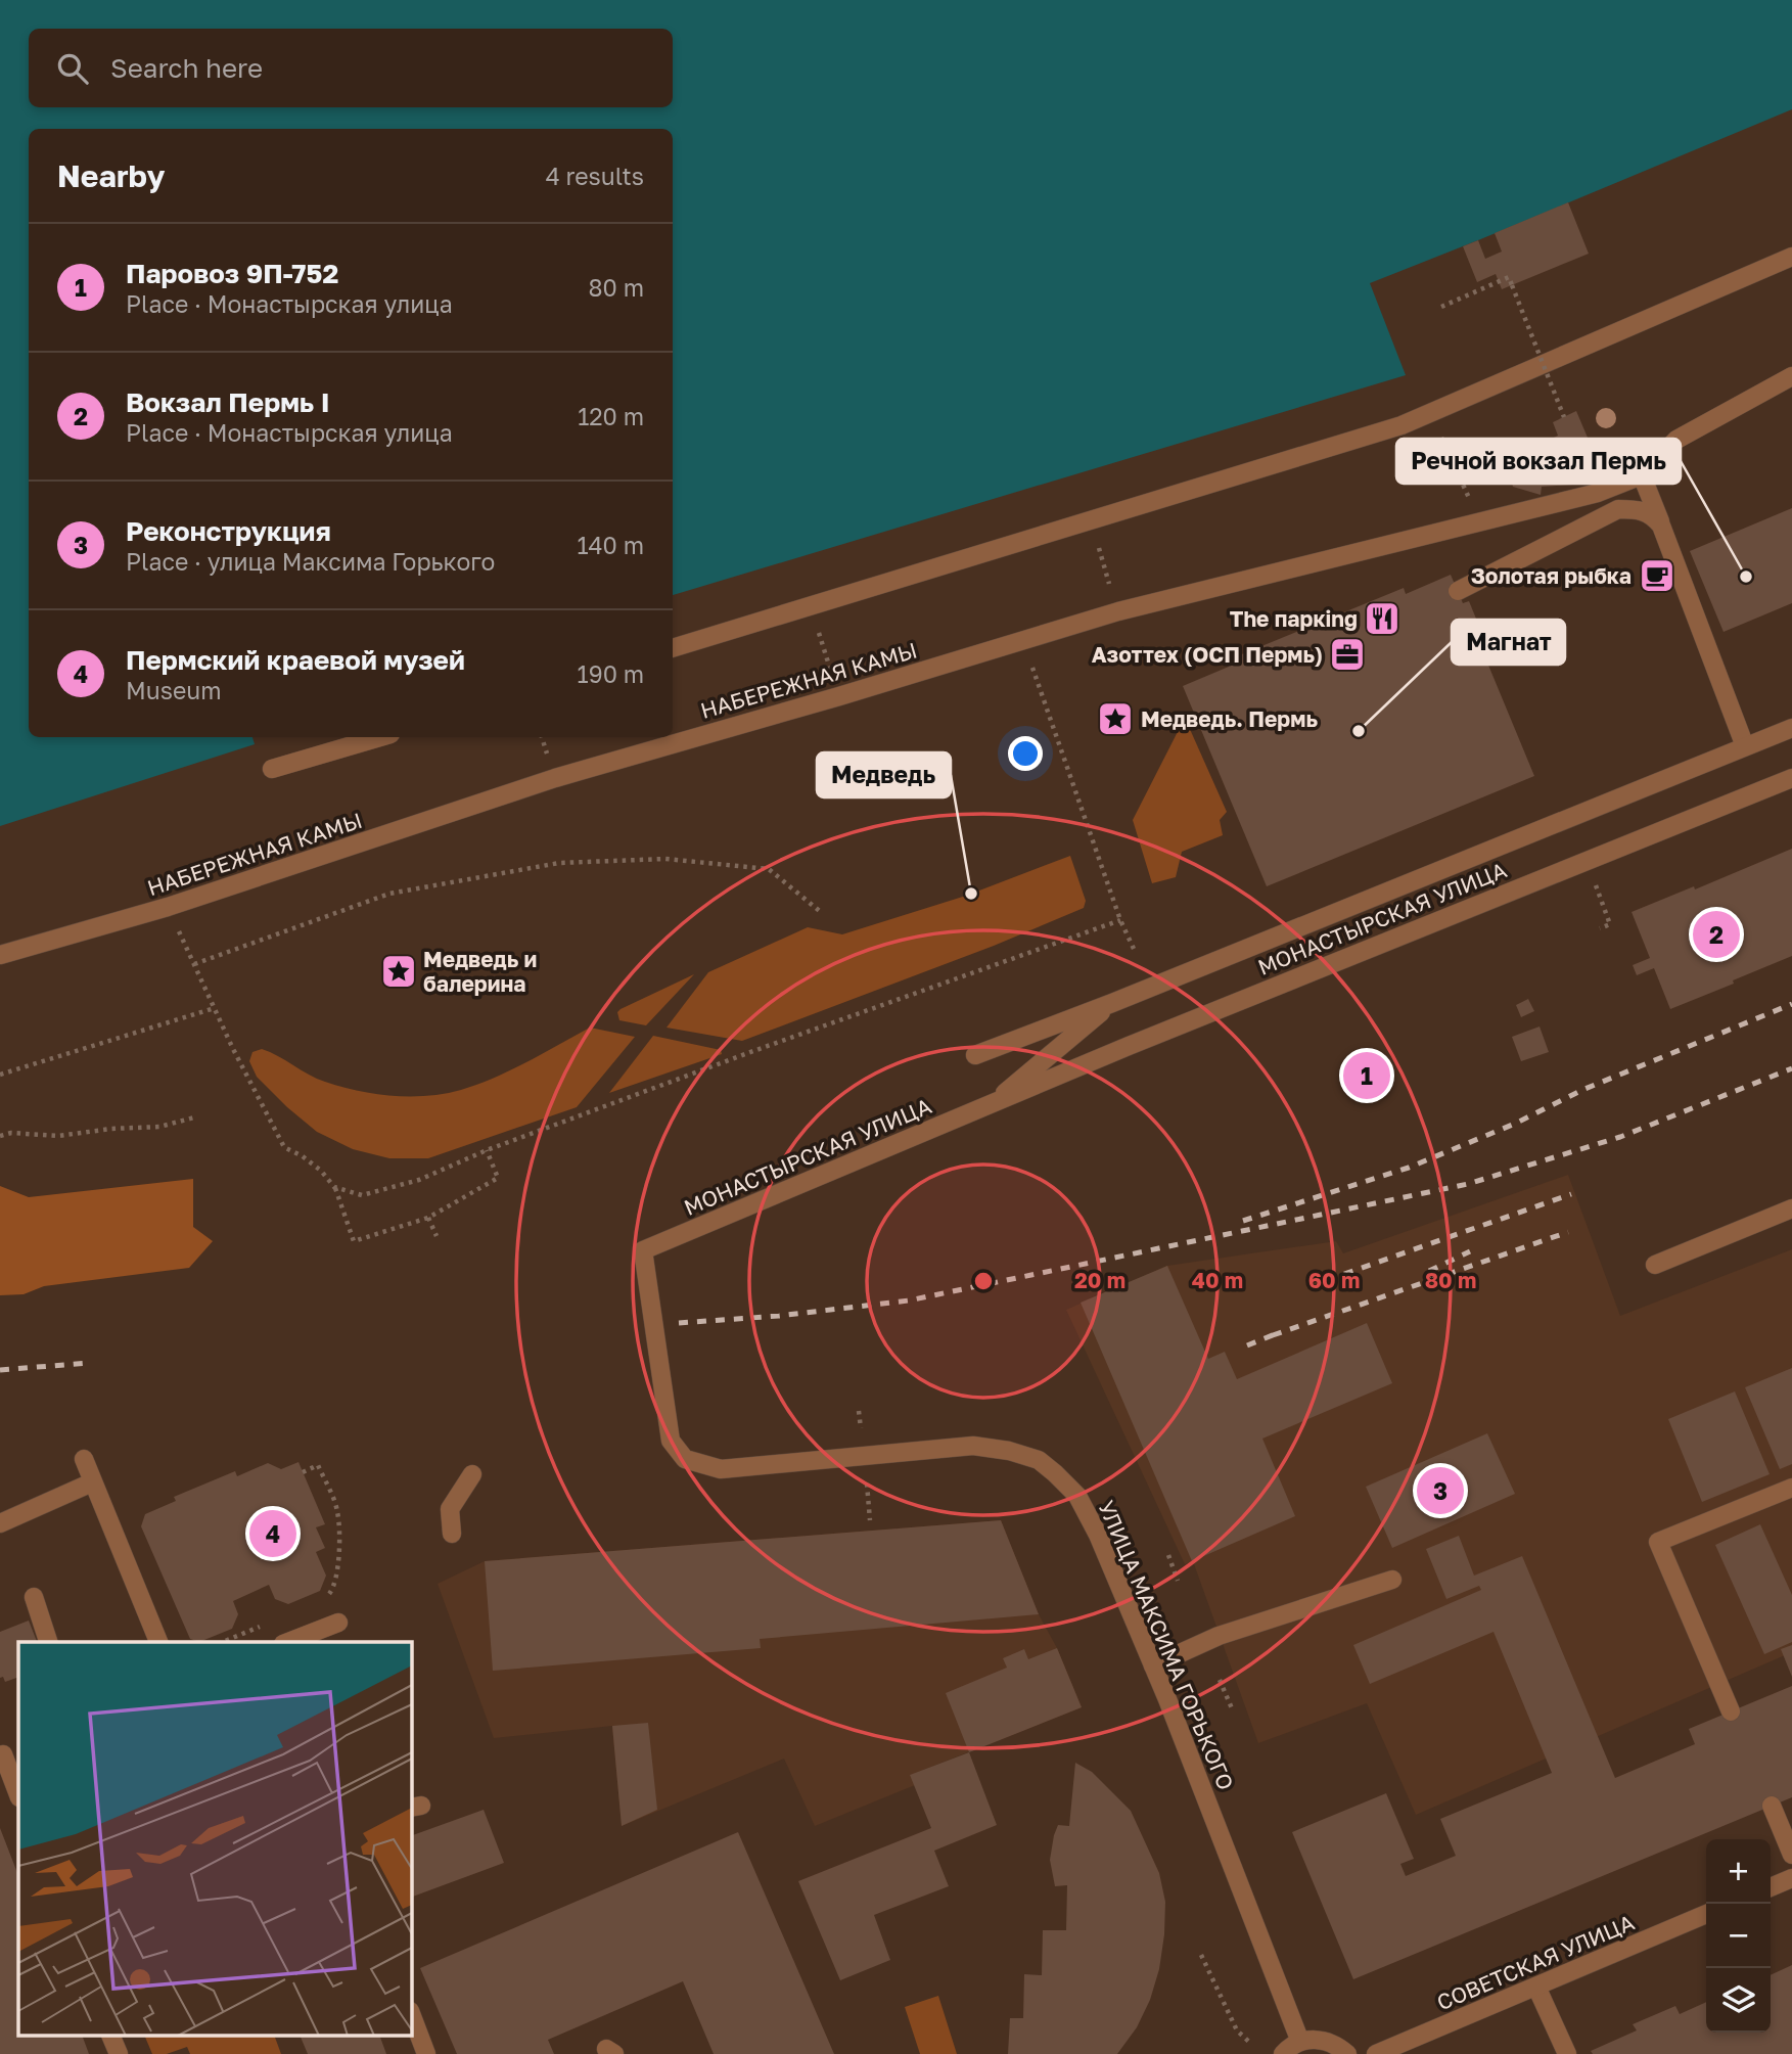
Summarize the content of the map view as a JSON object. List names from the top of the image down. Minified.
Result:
{"streets":{"street":["НАБЕРЕЖНАЯ КАМЫ","МОНАСТЫРСКАЯ УЛИЦА","УЛИЦА МАКСИМА ГОРЬКОГО","СОВЕТСКАЯ УЛИЦА"]},"crossings":[["МОНАСТЫРСКАЯ УЛИЦА","УЛИЦА МАКСИМА ГОРЬКОГО"]],"places":{"cafe":["Золотая рыбка"],"other":["Речной вокзал Пермь","Магнат","Медведь"],"restaurant":["The паркing"],"office":["Азоттех (ОСП Пермь)"],"place":["Медведь. Пермь","Медведь и балерина"]},"page":{"search":"Search here","heading":["Nearby","4 results"],"list":[{"mark":"1","name":"Паровоз 9П-752","note":"Place · Монастырская улица","value":"80 m"},{"mark":"2","name":"Вокзал Пермь I","note":"Place · Монастырская улица","value":"120 m"},{"mark":"3","name":"Реконструкция","note":"Place · улица Максима Горького","value":"140 m"},{"mark":"4","name":"Пермский краевой музей","note":"Museum","value":"190 m"}],"pins":["2","1","3","4"],"map_buttons":["+","−"]},"rings":["20 m","40 m","60 m","80 m"]}
